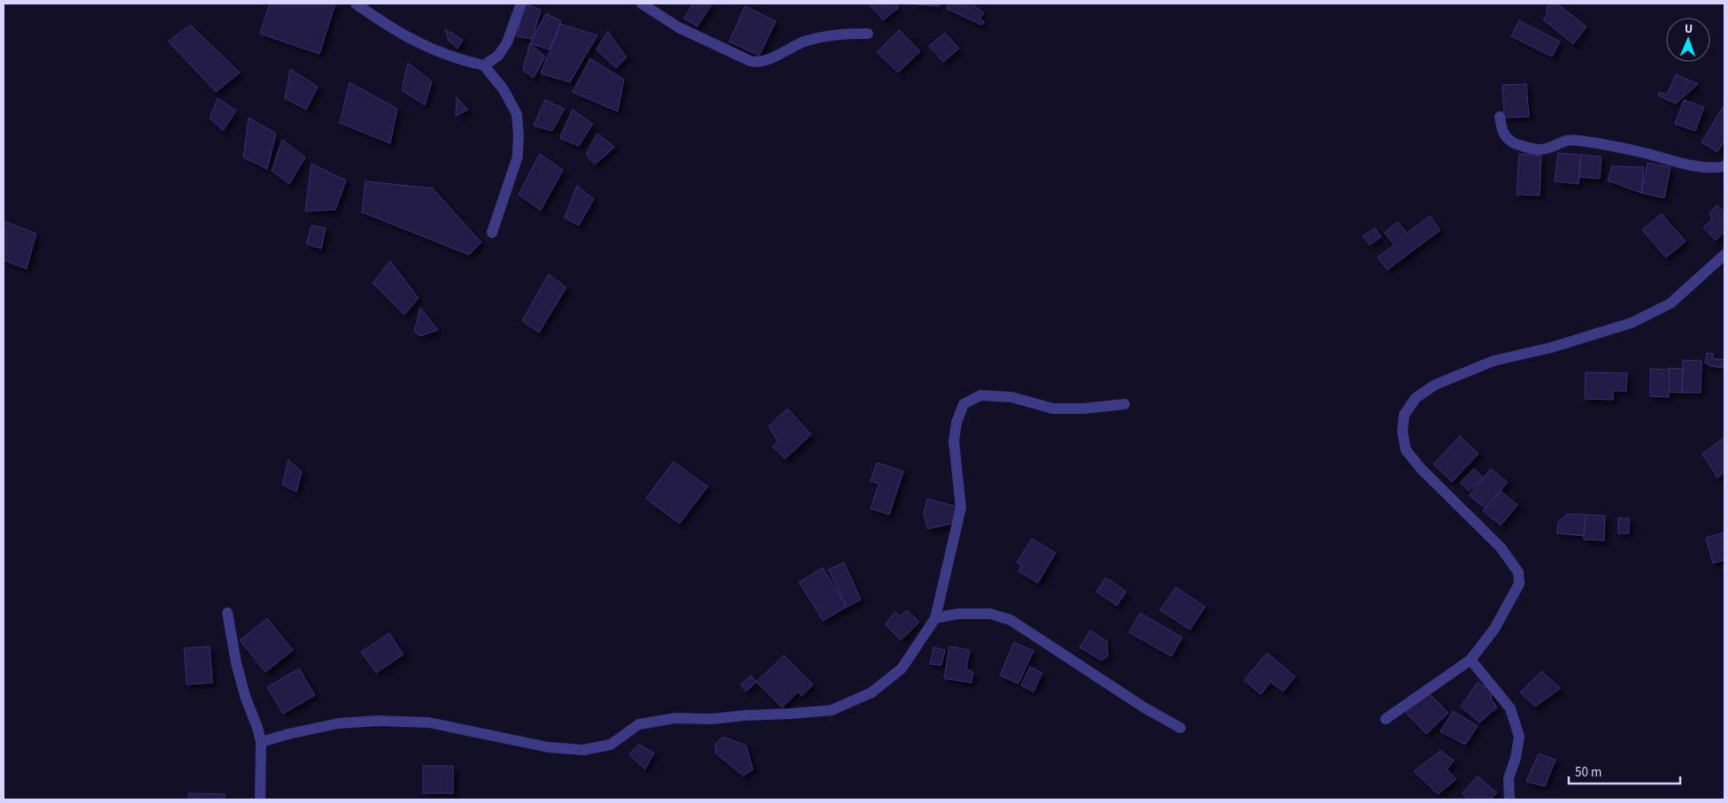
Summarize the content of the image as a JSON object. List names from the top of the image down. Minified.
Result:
{"scale_bar":"50 m","north":"top"}
